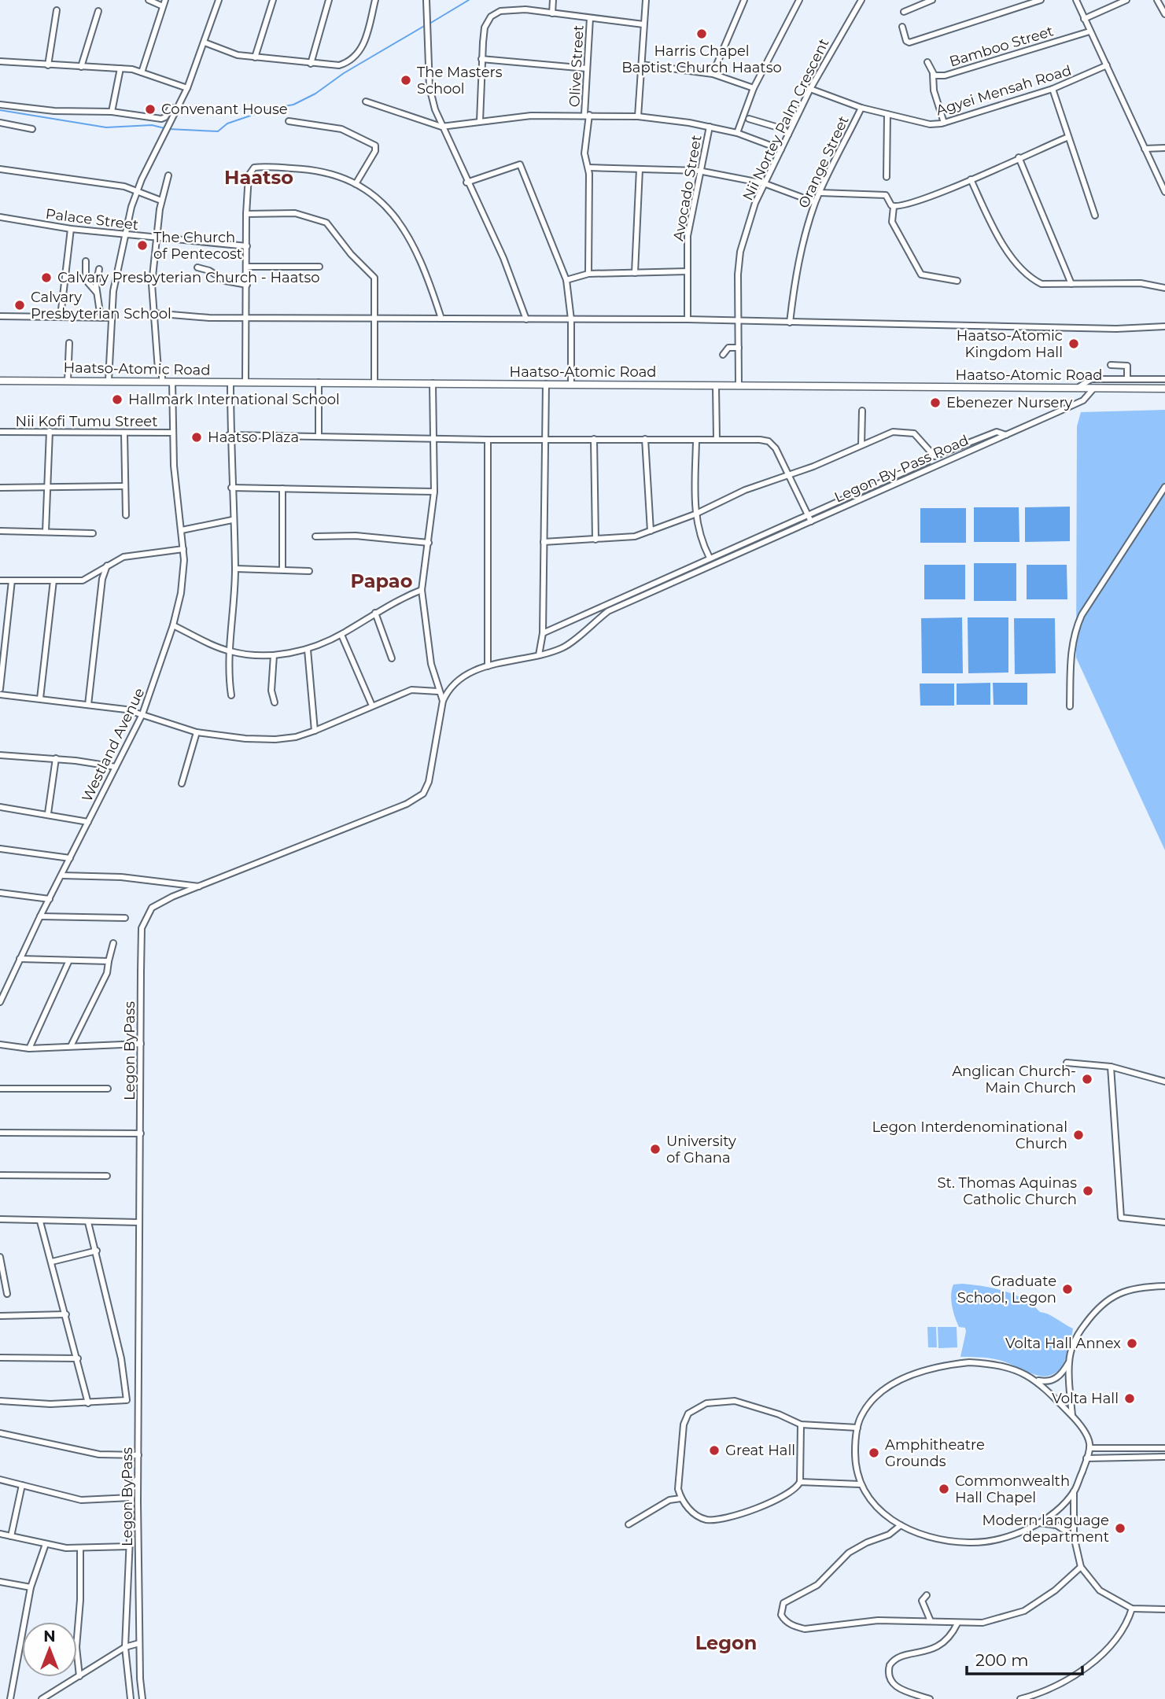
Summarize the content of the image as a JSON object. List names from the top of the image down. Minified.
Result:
{"streets":{"main road":["Haatso-Atomic Road"],"street":["Bamboo Street","Olive Street","Agyei Mensah Road","Nii Nortey Palm Crescent","Orange Street","Avocado Street","Palace Street","Nii Kofi Tumu Street","Legon By-Pass Road","Westland Avenue","Legon ByPass"]},"crossings":[["Agyei Mensah Road","Nii Nortey Palm Crescent"],["Agyei Mensah Road","Orange Street"],["Nii Nortey Palm Crescent","Haatso-Atomic Road"],["Haatso-Atomic Road","Legon By-Pass Road"],["Haatso-Atomic Road","Westland Avenue"],["Nii Kofi Tumu Street","Westland Avenue"],["Legon By-Pass Road","Legon ByPass"]],"districts":["Haatso","Papao","Legon"],"places":["Harris Chapel Baptist Church Haatso","The Masters School","Convenant House","The Church of Pentecost","Calvary Presbyterian Church - Haatso","Calvary Presbyterian School","Haatso-Atomic Kingdom Hall","Hallmark International School","Ebenezer Nursery","Haatso Plaza","Anglican Church- Main Church","Legon Interdenominational Church","University of Ghana","St. Thomas Aquinas Catholic Church","Graduate School, Legon","Volta Hall Annex","Volta Hall","Great Hall","Amphitheatre Grounds","Commonwealth Hall Chapel","Modern language department"],"scale_bar":"200 m","north":"top"}
